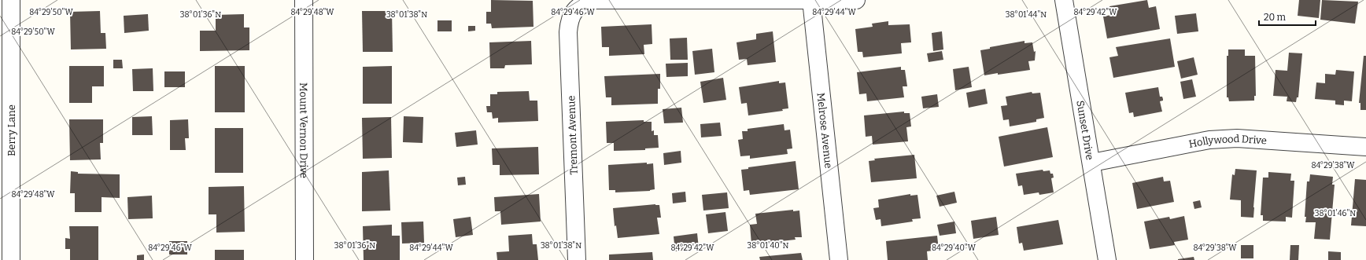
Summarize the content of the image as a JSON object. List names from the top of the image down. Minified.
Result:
{"streets":{"street":["Sunset Drive","Berry Lane","Mount Vernon Drive","Melrose Avenue","Tremont Avenue","Hollywood Drive"]},"crossings":[["Sunset Drive","Hollywood Drive"],["Melrose Avenue","Tremont Avenue"]],"scale_bar":"20 m","coordinates":["84°29'50\"W","84°29'48\"W","84°29'46\"W","84°29'42\"W","84°29'44\"W","38°01'44\"N","38°01'36\"N","38°01'38\"N","84°29'38\"W","38°01'46\"N","38°01'40\"N","84°29'40\"W"]}
